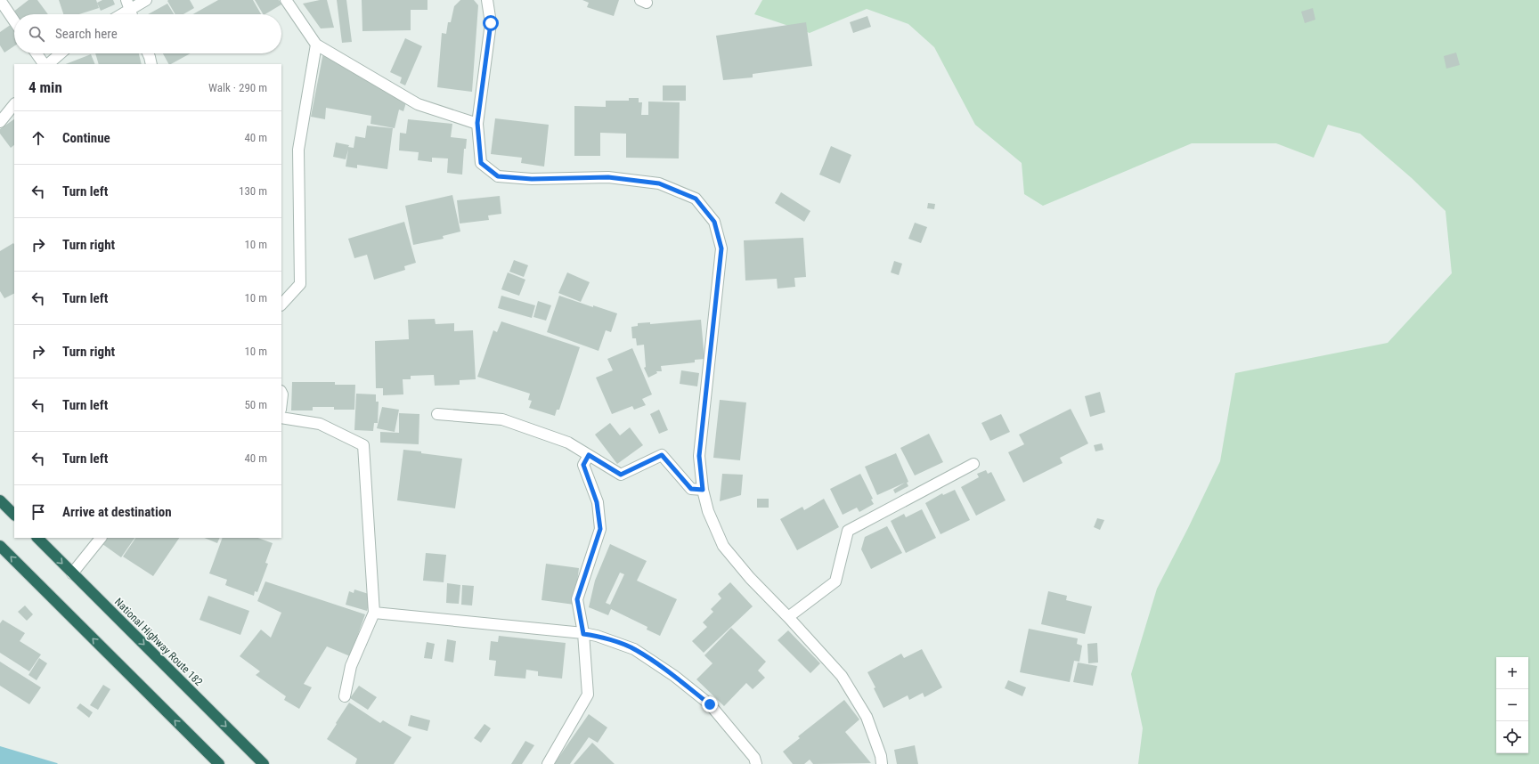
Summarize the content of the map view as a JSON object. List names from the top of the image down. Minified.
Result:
{"streets":{"highway":["National Highway Route 182"]},"page":{"search":"Search here","heading":["4 min","Walk · 290 m"],"list":[["Continue","40 m"],["Turn left","130 m"],["Turn right","10 m"],["Turn left","10 m"],["Turn right","10 m"],["Turn left","50 m"],["Turn left","40 m"],"Arrive at destination"],"map_buttons":["+","−"]}}
